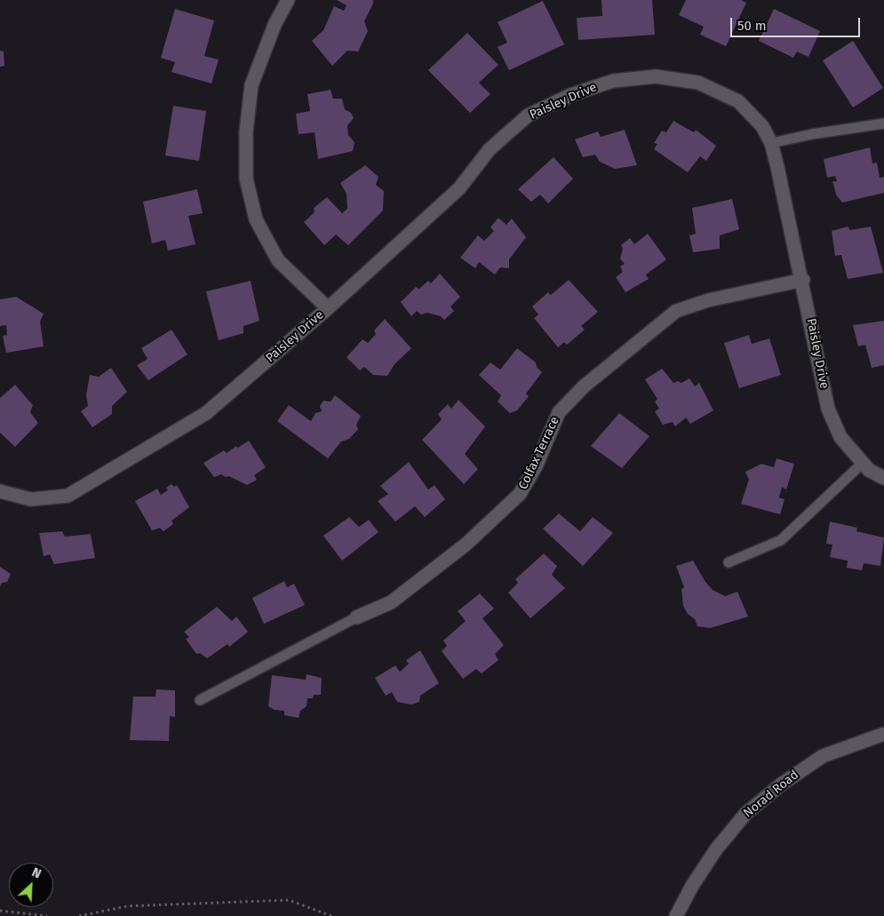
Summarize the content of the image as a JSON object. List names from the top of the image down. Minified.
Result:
{"streets":{"street":["Paisley Drive","Colfax Terrace","Norad Road"]},"crossings":[["Paisley Drive","Colfax Terrace"]],"scale_bar":"50 m","north":"top right"}
